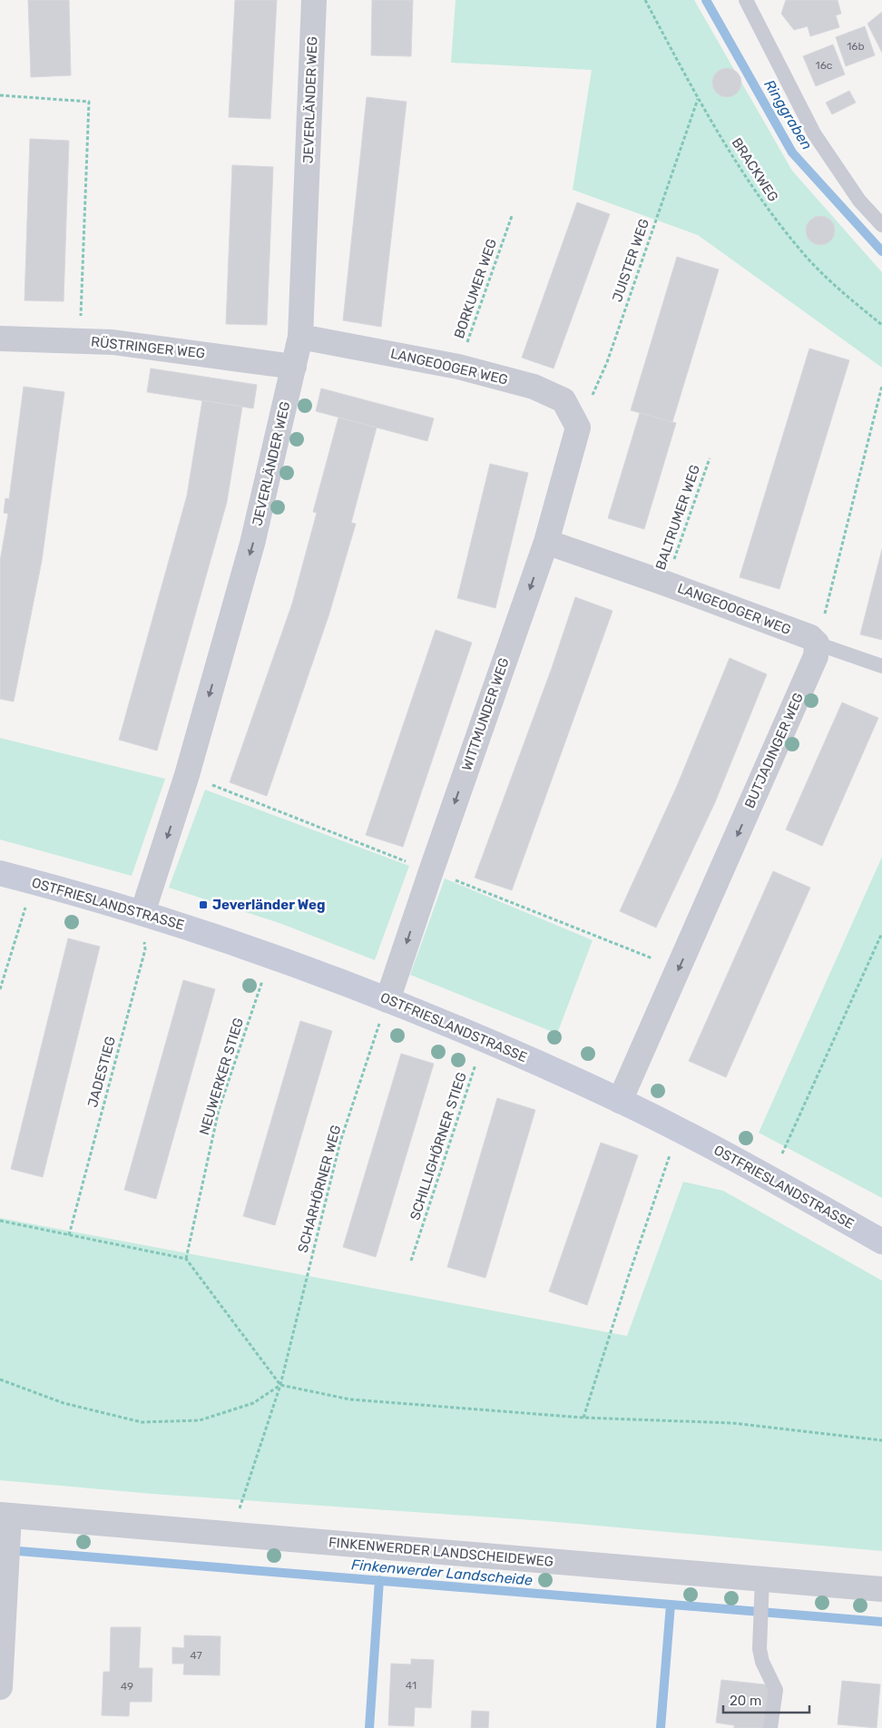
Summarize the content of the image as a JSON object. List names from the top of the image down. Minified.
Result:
{"streets":{"street":["JEVERLÄNDER WEG","RÜSTRINGER WEG","LANGEOOGER WEG","WITTMUNDER WEG","BUTJADINGER WEG","OSTFRIESLANDSTRASSE","FINKENWERDER LANDSCHEIDEWEG"],"path":["BRACKWEG","JUISTER WEG","BORKUMER WEG","BALTRUMER WEG","JADESTIEG","NEUWERKER STIEG","SCHILLIGHÖRNER STIEG","SCHARHÖRNER WEG"]},"crossings":[["JEVERLÄNDER WEG","RÜSTRINGER WEG"],["JEVERLÄNDER WEG","LANGEOOGER WEG"],["JEVERLÄNDER WEG","OSTFRIESLANDSTRASSE"],["JEVERLÄNDER WEG","JADESTIEG"],["BRACKWEG","JUISTER WEG"],["JUISTER WEG","LANGEOOGER WEG"],["JUISTER WEG","WITTMUNDER WEG"],["BORKUMER WEG","LANGEOOGER WEG"],["LANGEOOGER WEG","BALTRUMER WEG"],["LANGEOOGER WEG","WITTMUNDER WEG"],["LANGEOOGER WEG","BUTJADINGER WEG"],["WITTMUNDER WEG","OSTFRIESLANDSTRASSE"],["WITTMUNDER WEG","SCHARHÖRNER WEG"],["BUTJADINGER WEG","OSTFRIESLANDSTRASSE"],["OSTFRIESLANDSTRASSE","JADESTIEG"],["OSTFRIESLANDSTRASSE","NEUWERKER STIEG"],["OSTFRIESLANDSTRASSE","SCHILLIGHÖRNER STIEG"],["OSTFRIESLANDSTRASSE","SCHARHÖRNER WEG"]],"one_way":["JEVERLÄNDER WEG","WITTMUNDER WEG","BUTJADINGER WEG"],"water":["Ringgraben","Finkenwerder Landscheide"],"places":{"transit":["Jeverländer Weg"]},"house_numbers":["16b","16c","47","41","49"],"scale_bar":"20 m"}
